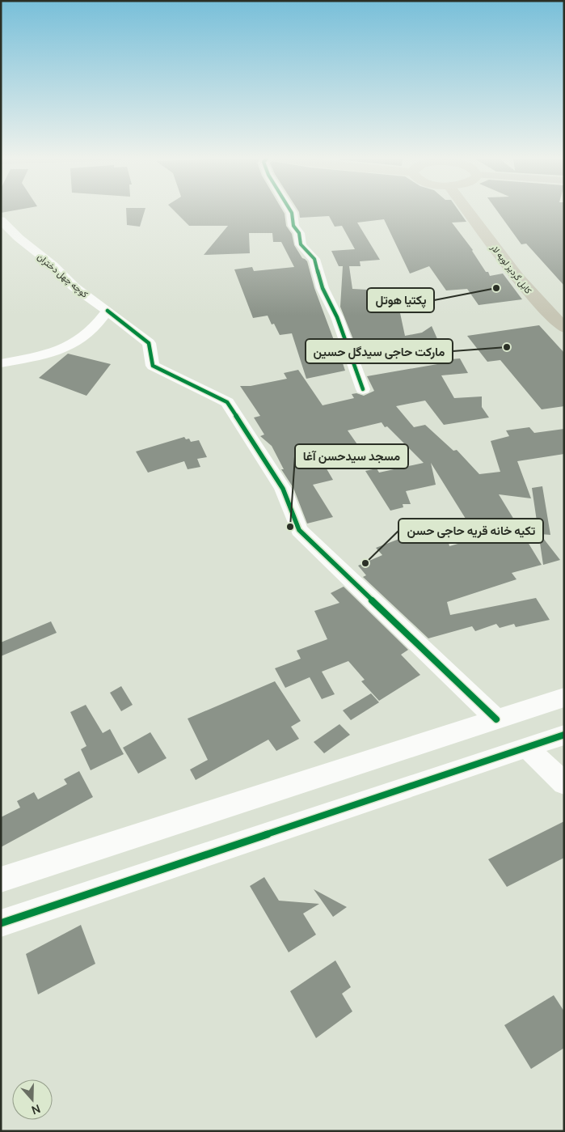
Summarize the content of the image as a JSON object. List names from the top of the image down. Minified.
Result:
{"streets":{"highway":["کابل گردیز لویه لار"],"street":["کوچه چهل دختران"]},"places":["پکتیا هوتل","مارکت حاجی سیدگل حسین","مسجد سیدحسن آغا","تکیه خانه قریه حاجی حسن"],"north":"bottom"}
